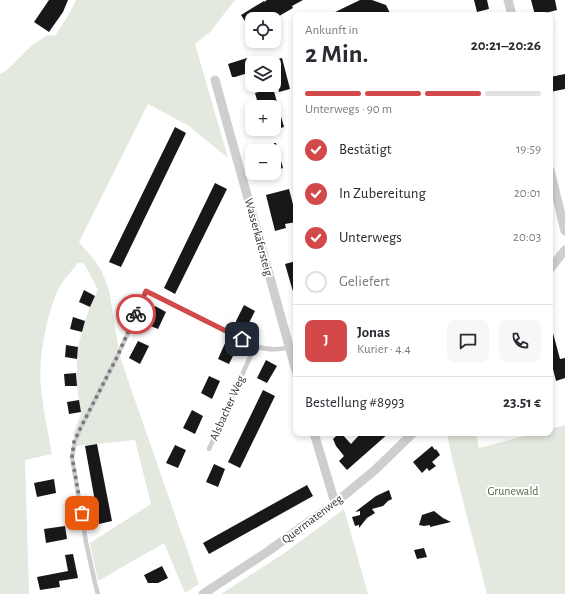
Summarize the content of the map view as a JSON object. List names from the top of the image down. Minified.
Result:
{"streets":{"street":["Wasserkäfersteig","Quermatenweg"],"lane":["Alsbacher Weg"]},"parks":["Grunewald"],"page":{"map_buttons":["+","−"],"heading":["2 Min.","Ankunft in","20:21–20:26"],"panel":["Jonas","Kurier · 4.4","Bestellung #8993","23.51 €"],"bar":"Unterwegs · 90 m","list":[["Bestätigt","19:59"],["In Zubereitung","20:01"],["Unterwegs","20:03"],"Geliefert"],"round":"J"}}
